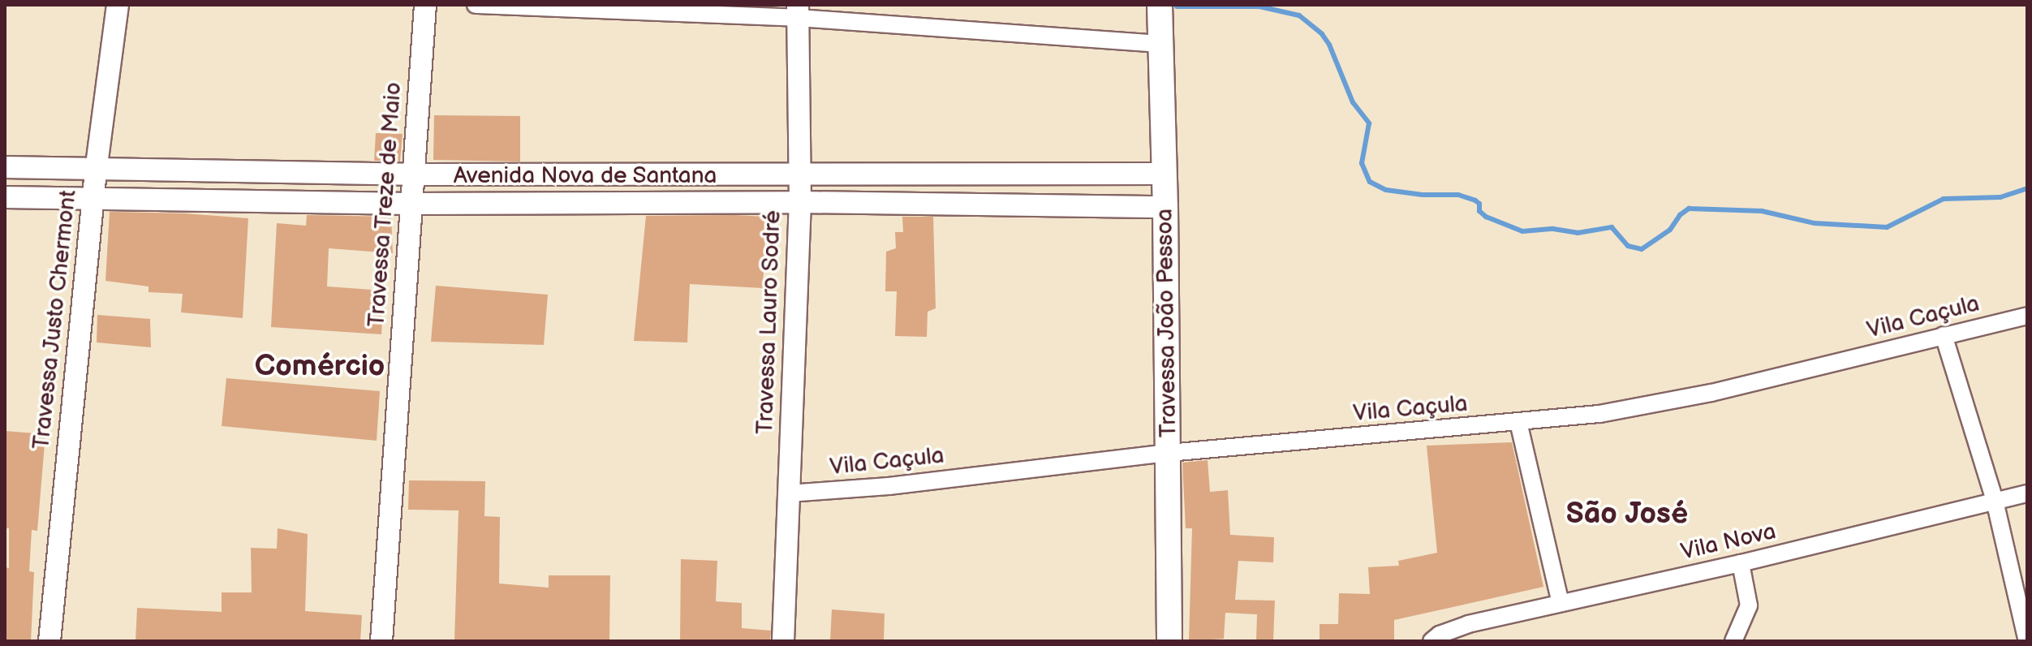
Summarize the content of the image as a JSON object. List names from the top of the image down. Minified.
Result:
{"streets":{"main road":["Travessa João Pessoa"],"street":["Avenida Nova de Santana","Travessa Treze de Maio","Vila Caçula","Travessa Justo Chermont","Travessa Lauro Sodré","Vila Nova"]},"crossings":[["Avenida Nova de Santana","Travessa Treze de Maio"],["Avenida Nova de Santana","Travessa Justo Chermont"],["Avenida Nova de Santana","Travessa Lauro Sodré"],["Avenida Nova de Santana","Travessa João Pessoa"],["Vila Caçula","Travessa Lauro Sodré"],["Vila Caçula","Travessa João Pessoa"]],"districts":["Comércio","São José"]}
